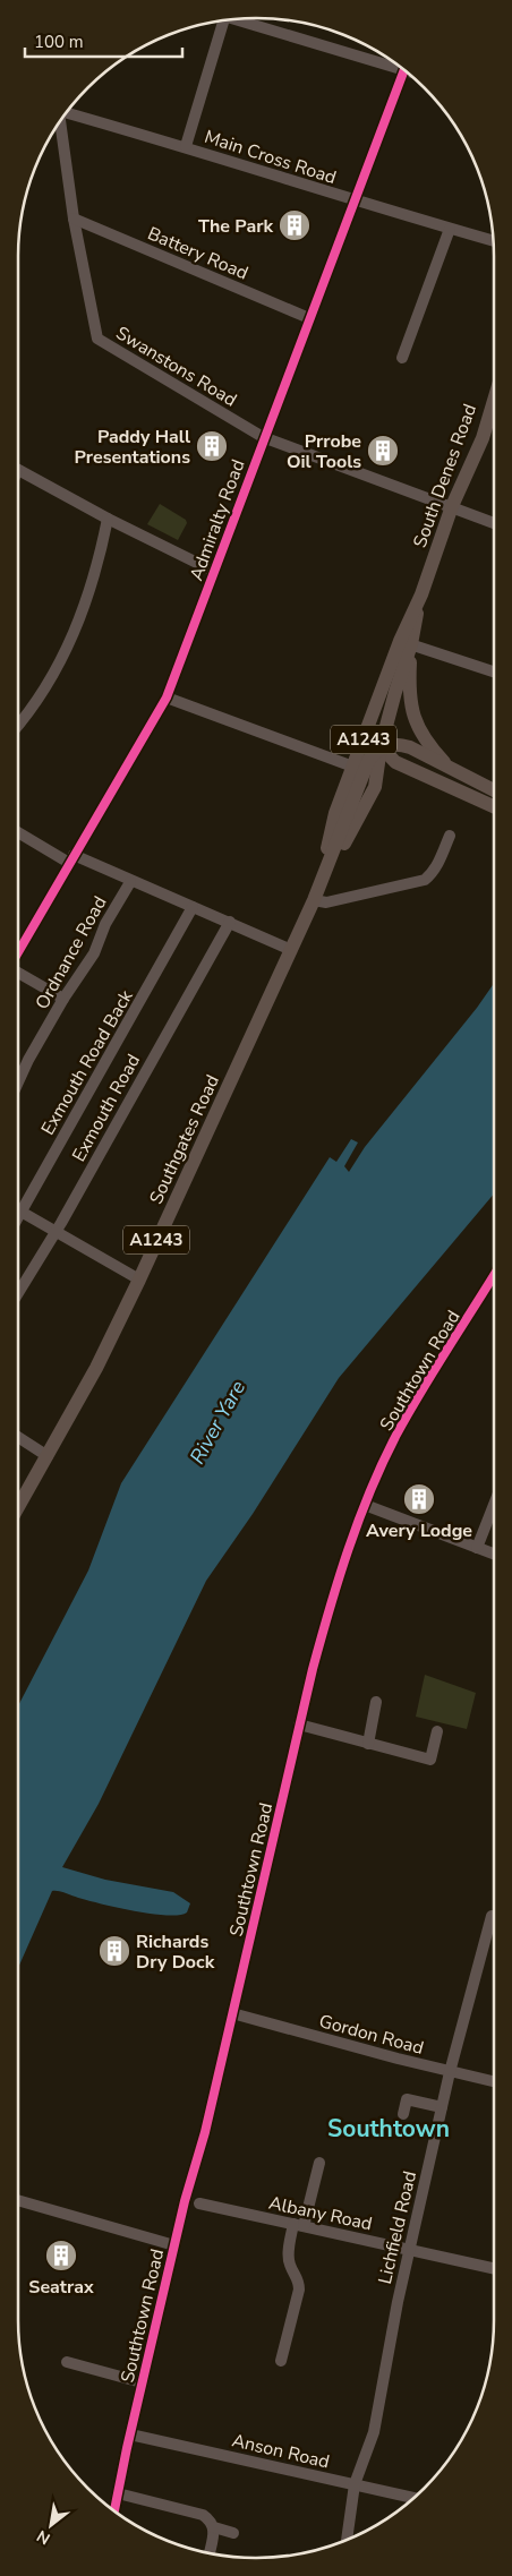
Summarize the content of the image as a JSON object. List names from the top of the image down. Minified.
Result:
{"streets":{"main road":["South Denes Road","A1243","Southgates Road"],"street":["Main Cross Road","Battery Road","Swanstons Road","Admiralty Road","Ordnance Road","Exmouth Road Back","Exmouth Road","Southtown Road","Gordon Road","Albany Road","Lichfield Road","Anson Road"]},"crossings":[["Main Cross Road","Admiralty Road"],["Battery Road","Swanstons Road"],["Battery Road","Admiralty Road"],["Swanstons Road","South Denes Road"],["Swanstons Road","Admiralty Road"],["South Denes Road","Southgates Road"],["Southtown Road","Gordon Road"],["Southtown Road","Anson Road"],["Gordon Road","Lichfield Road"],["Albany Road","Lichfield Road"],["Lichfield Road","Anson Road"]],"districts":["Southtown"],"water":["River Yare"],"places":{"building":["The Park","Paddy Hall Presentations","Prrobe Oil Tools","Avery Lodge","Richards Dry Dock","Seatrax"]},"scale_bar":"100 m","north":"bottom left"}
